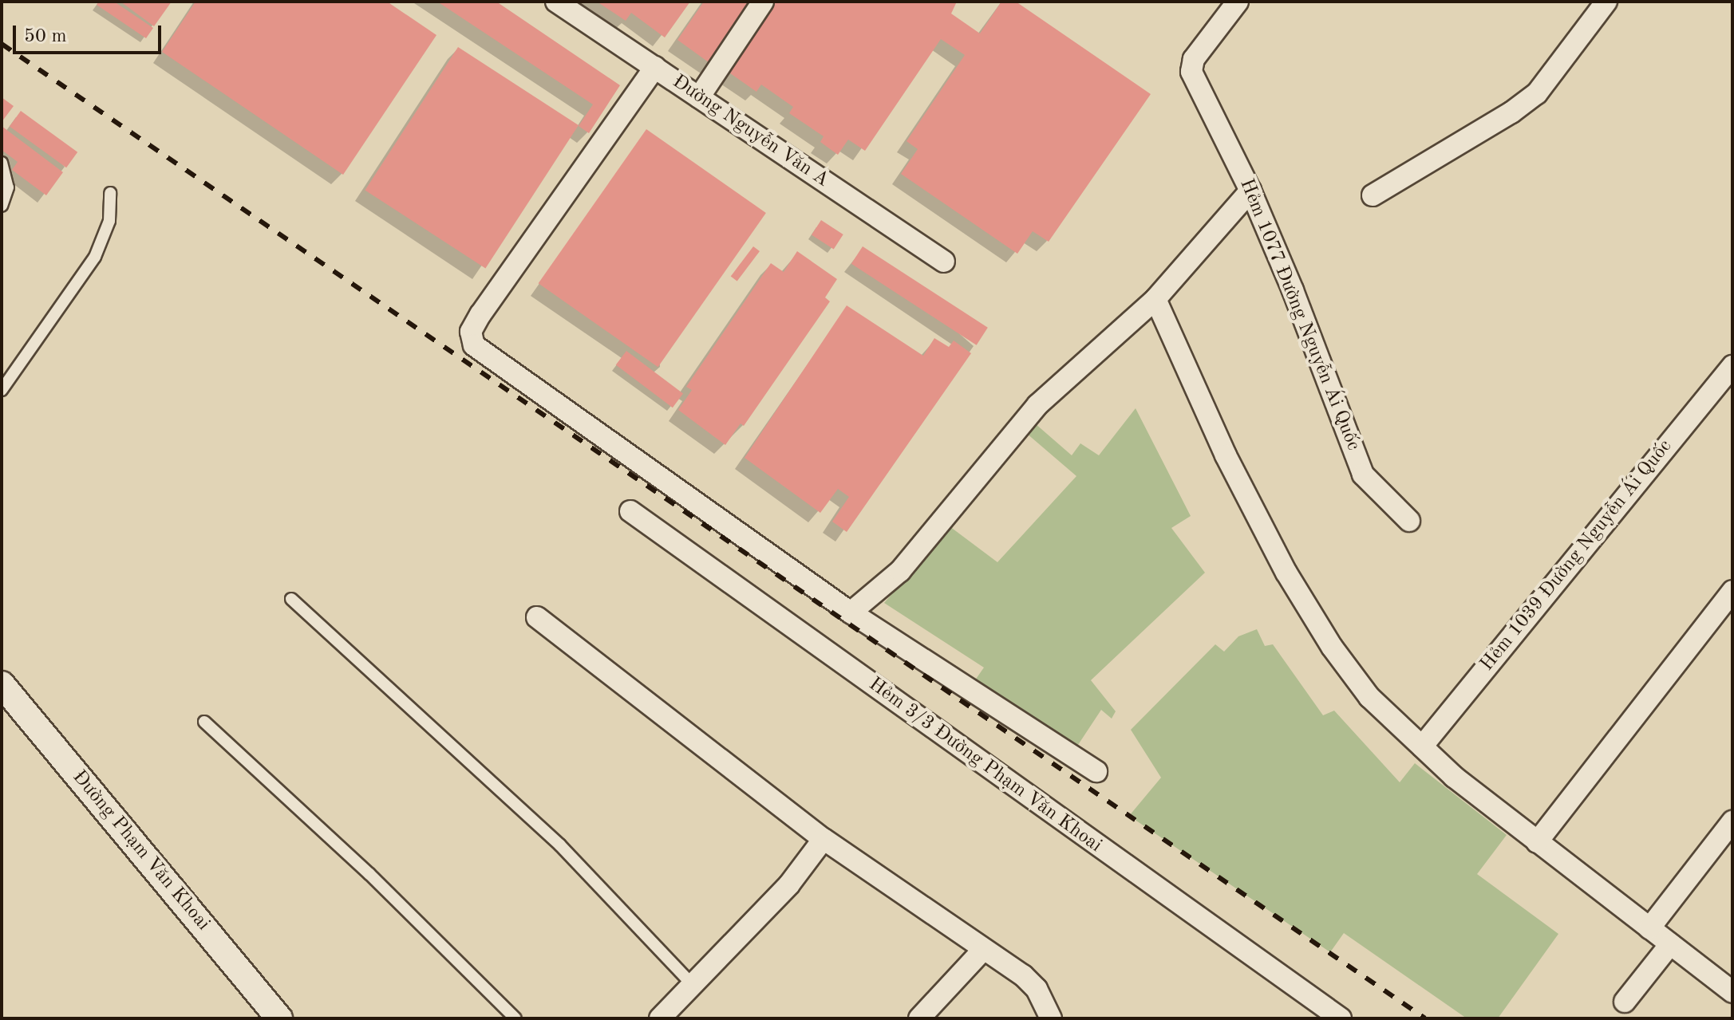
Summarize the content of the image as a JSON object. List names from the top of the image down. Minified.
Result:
{"streets":{"street":["Đường Nguyễn Văn A","Hẻm 1077 Đường Nguyễn Ái Quốc","Hẻm 1039 Đường Nguyễn Ái Quốc","Hẻm 3/3 Đường Phạm Văn Khoai","Đường Phạm Văn Khoai"]},"scale_bar":"50 m"}
